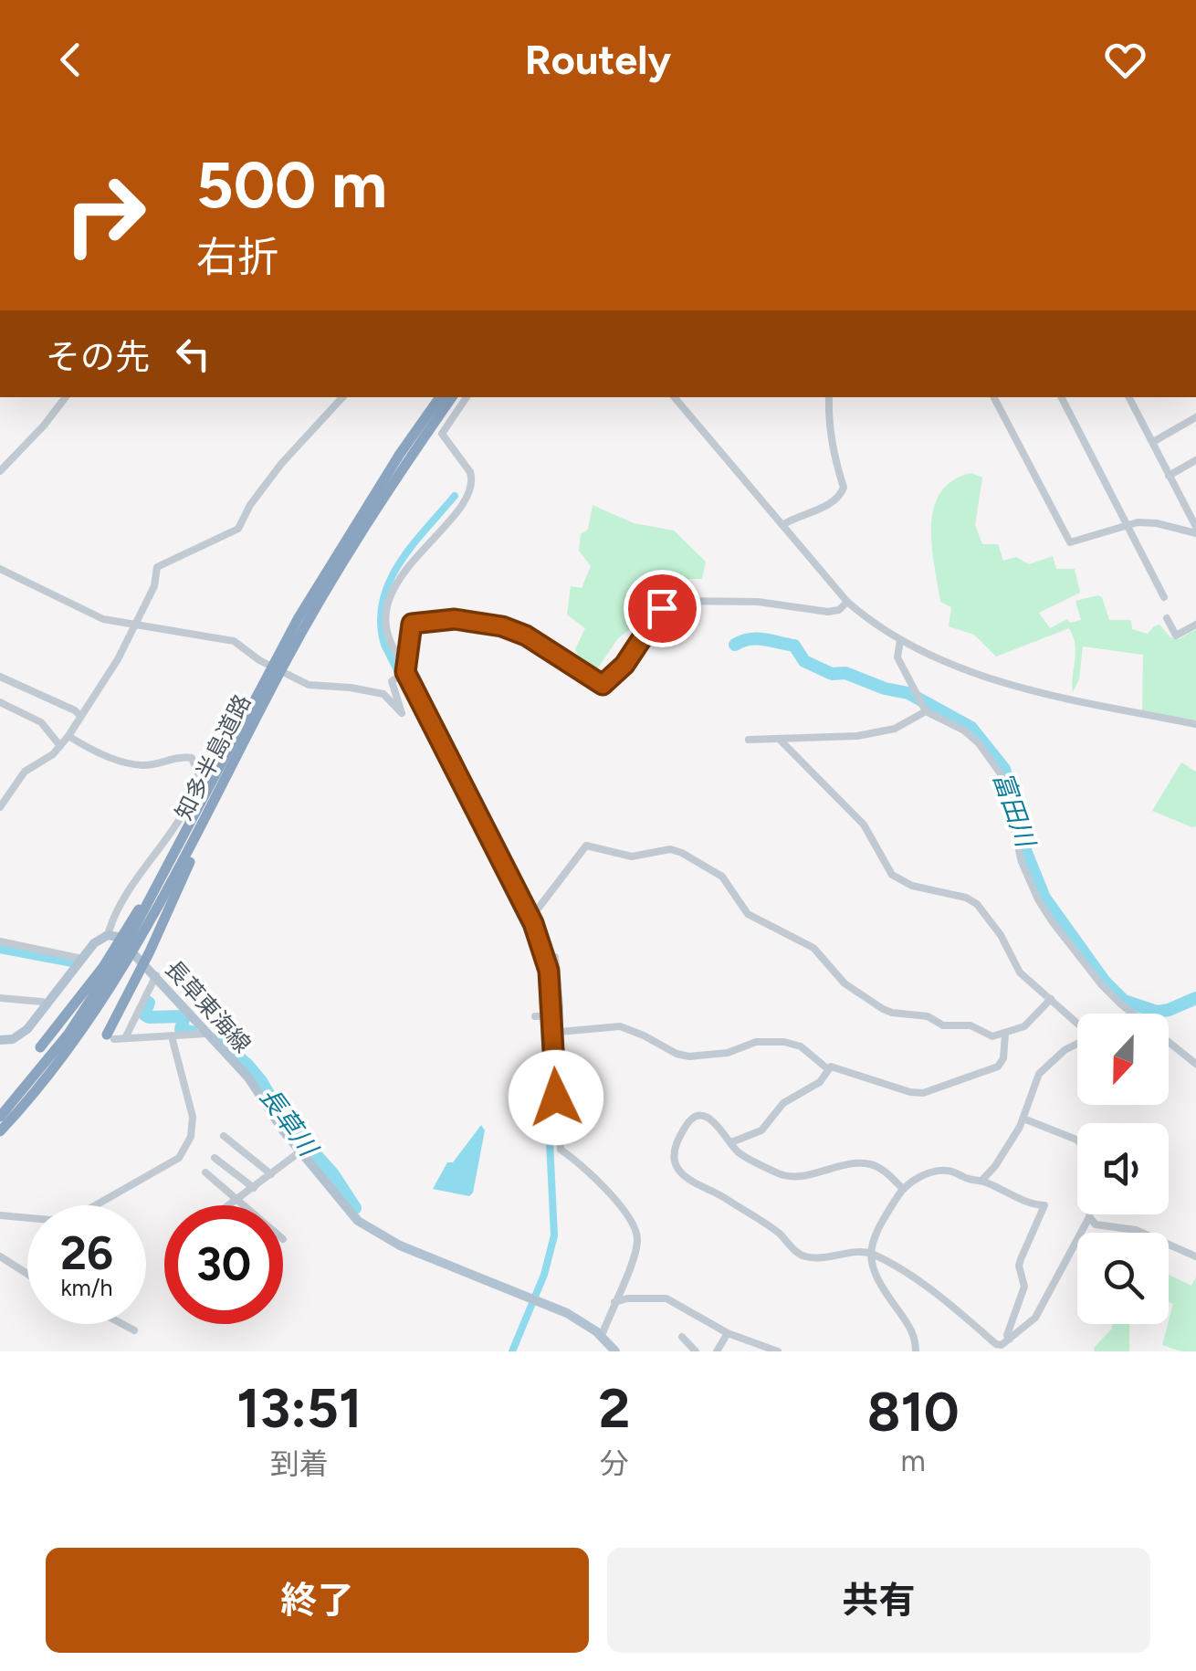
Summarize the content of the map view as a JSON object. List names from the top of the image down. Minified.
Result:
{"streets":{"highway":["知多半島道路"],"main road":["長草東海線"]},"water":["富田川","長草川"],"north":"bottom","page":{"header":"Routely","turn":["500 m","右折"],"then":"その先","speed":"26 km/h","limit":"30","eta":["13:51","到着","2","分","810","m"],"buttons":["終了","共有"]}}
